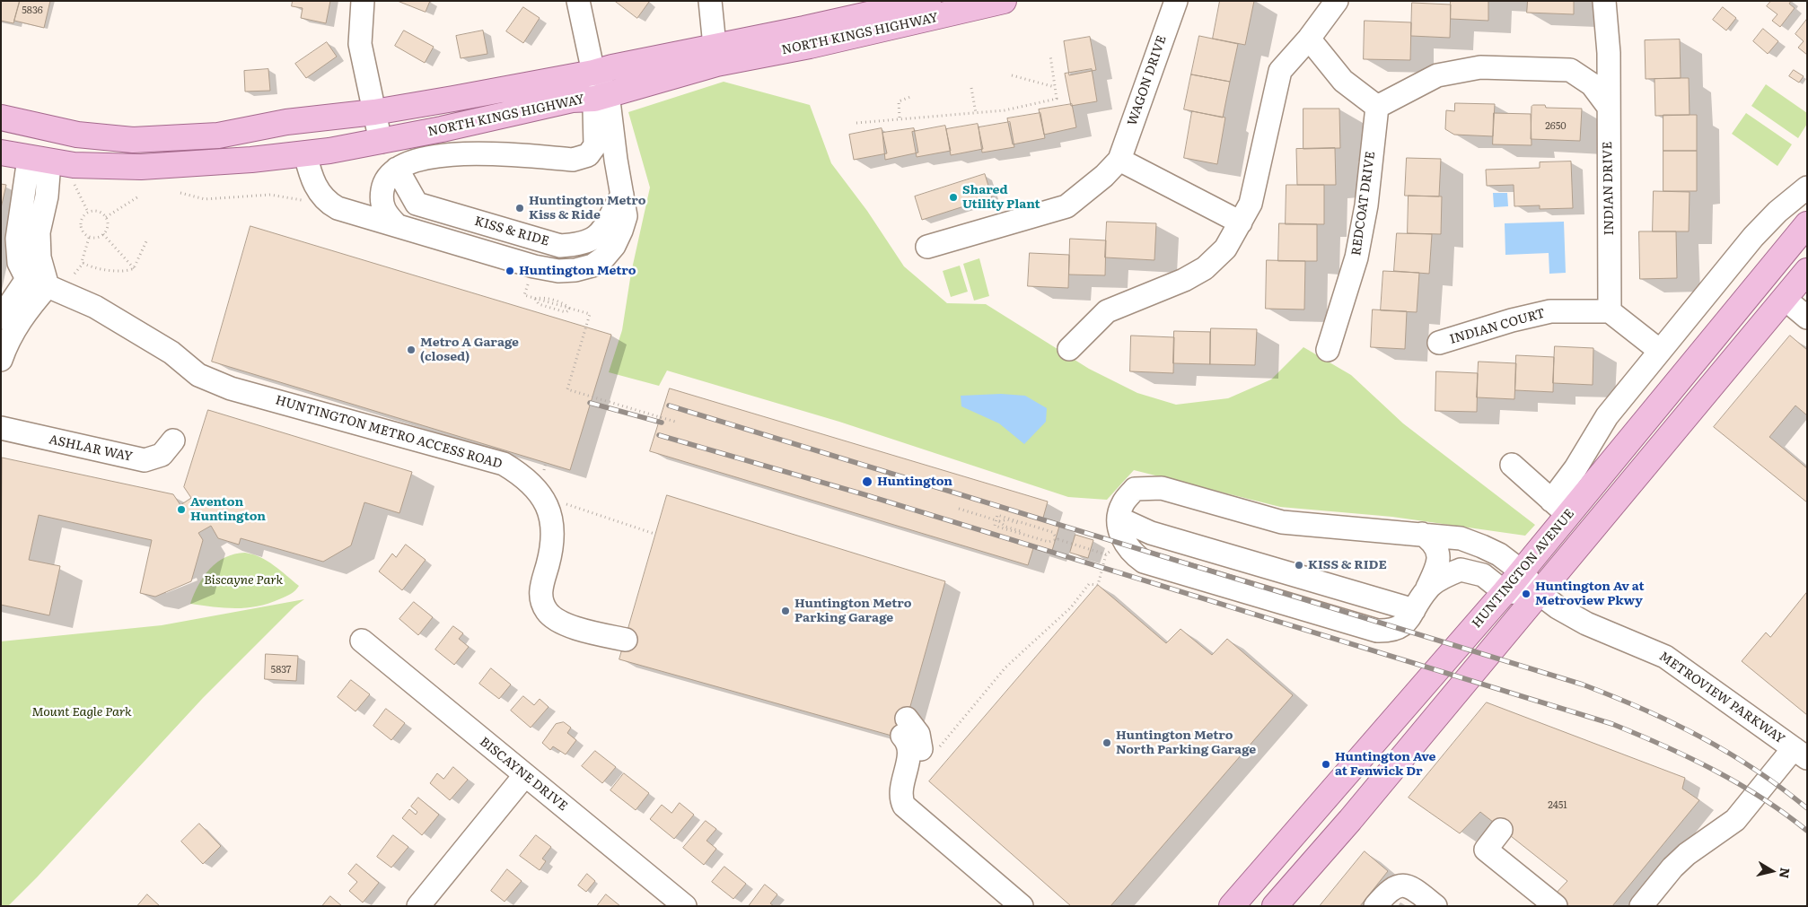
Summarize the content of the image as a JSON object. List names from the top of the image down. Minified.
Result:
{"streets":{"main road":["NORTH KINGS HIGHWAY","HUNTINGTON AVENUE"],"street":["WAGON DRIVE","INDIAN DRIVE","REDCOAT DRIVE","KISS & RIDE","INDIAN COURT","HUNTINGTON METRO ACCESS ROAD","ASHLAR WAY","METROVIEW PARKWAY","BISCAYNE DRIVE"]},"crossings":[["INDIAN DRIVE","INDIAN COURT"],["HUNTINGTON AVENUE","METROVIEW PARKWAY"]],"parks":["Biscayne Park","Mount Eagle Park"],"places":["Shared Utility Plant","Huntington Metro Kiss & Ride","Huntington Metro","Metro A Garage (closed)","Huntington","Aventon Huntington","KISS & RIDE","Huntington Av at Metroview Pkwy","Huntington Metro Parking Garage","Huntington Metro North Parking Garage","Huntington Ave at Fenwick Dr"],"house_numbers":["5836","2650","5837","2451"],"north":"right"}
